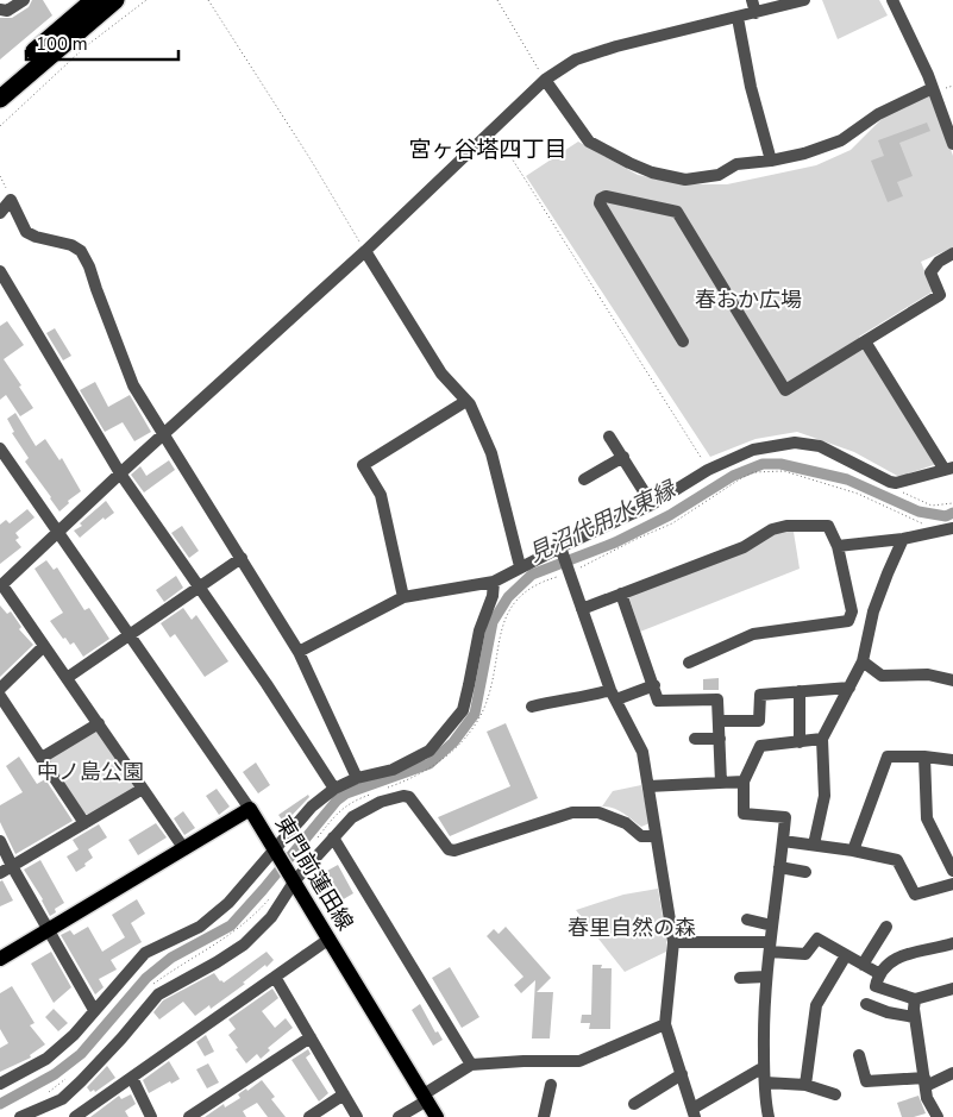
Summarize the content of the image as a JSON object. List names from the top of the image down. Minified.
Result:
{"streets":{"main road":["東門前蓮田線"]},"districts":["宮ヶ谷塔四丁目"],"water":["見沼代用水東縁"],"parks":["春おか広場","中ノ島公園","春里自然の森"],"scale_bar":"100 m"}
